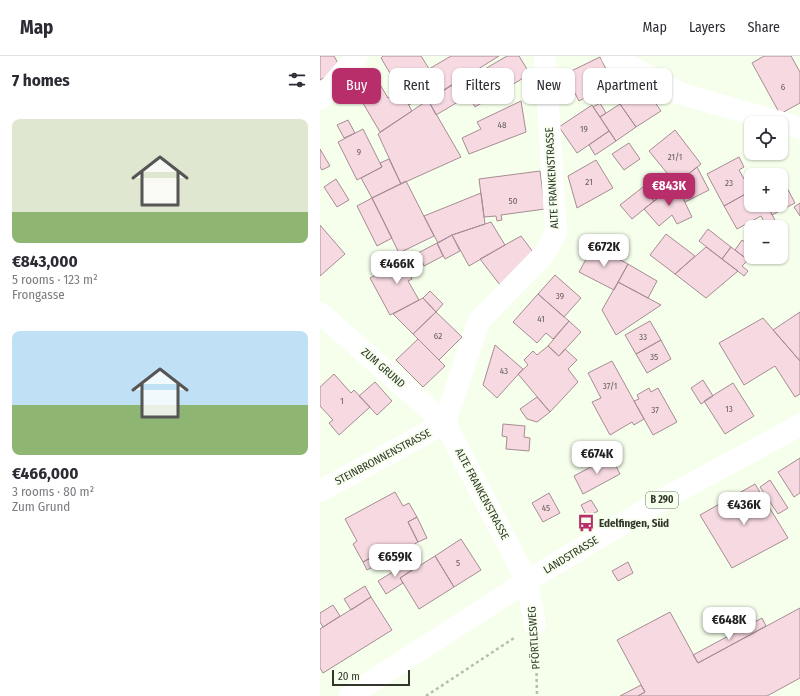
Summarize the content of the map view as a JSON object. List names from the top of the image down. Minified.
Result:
{"streets":{"street":["ALTE FRANKENSTRASSE","ZUM GRUND","STEINBRONNENSTRASSE","B 290","LANDSTRASSE","PFÖRTLESWEG"]},"crossings":[["ALTE FRANKENSTRASSE","ZUM GRUND"],["ALTE FRANKENSTRASSE","STEINBRONNENSTRASSE"],["ALTE FRANKENSTRASSE","LANDSTRASSE"],["ALTE FRANKENSTRASSE","PFÖRTLESWEG"],["ZUM GRUND","STEINBRONNENSTRASSE"],["LANDSTRASSE","PFÖRTLESWEG"]],"places":{"bus stop":["Edelfingen, Süd"]},"house_numbers":["6","48","19","9","21/1","21","23","50","39","41","62","33","35","43","37/1","1","13","37","45","5"],"scale_bar":"20 m","page":{"header":"Map","nav":["Map","Layers","Share"],"heading":"7 homes","chip":["Buy","Rent","Filters","New","Apartment"],"list":[{"name":"€843,000","note":"5 rooms · 123 m² · Frongasse"},{"name":"€466,000","note":"3 rooms · 80 m² · Zum Grund"}],"map_buttons":["+","−"],"price":["€843K","€672K","€466K","€674K","€436K","€659K","€648K"],"scale":"20 m"}}
